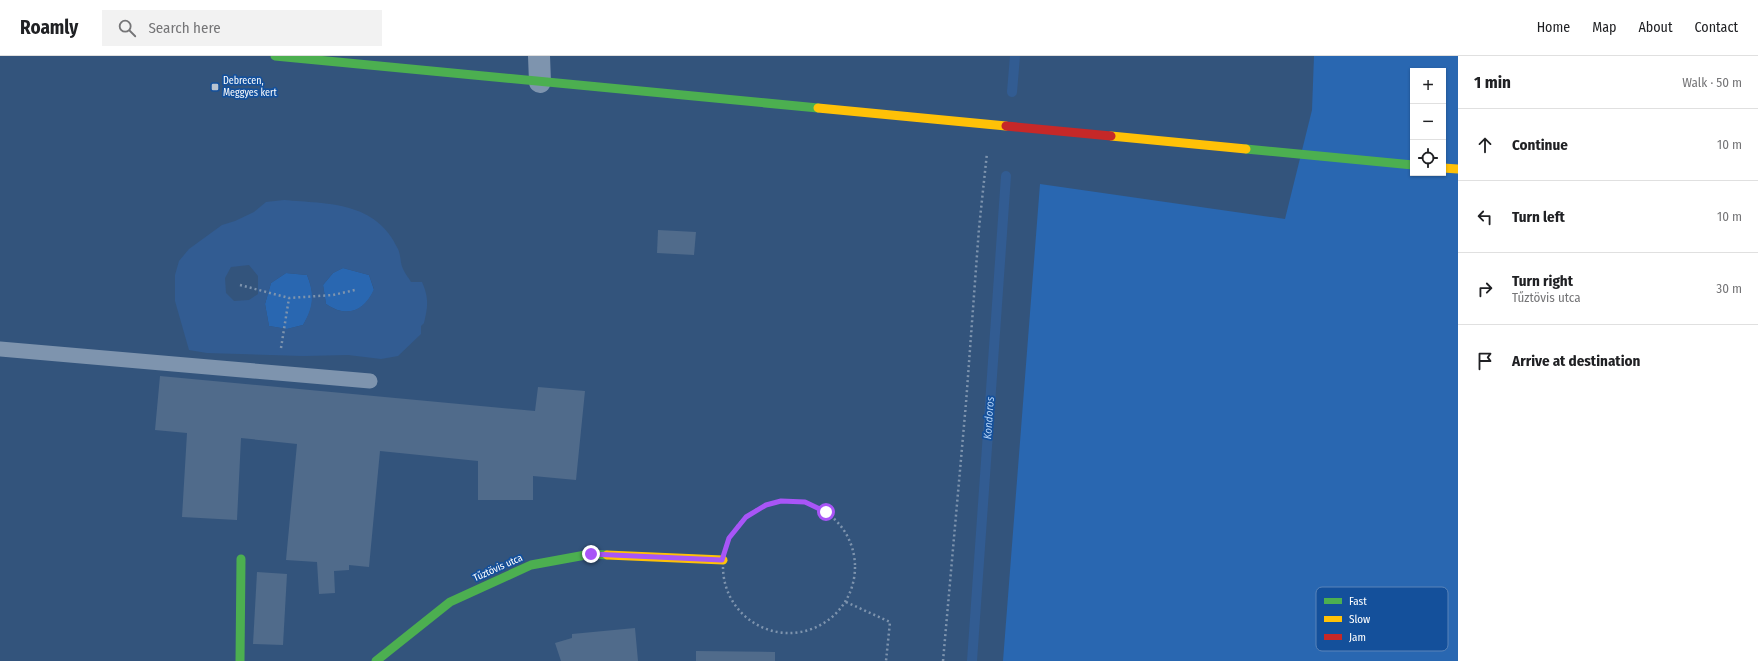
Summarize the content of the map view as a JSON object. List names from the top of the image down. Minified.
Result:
{"streets":{"main road":["Tűztövis utca"]},"water":["Kondoros"],"places":{"transit":["Debrecen, Meggyes kert"]},"legend":["Fast","Slow","Jam"],"page":{"header":"Roamly","search":"Search here","nav":["Home","Map","About","Contact"],"heading":["1 min","Walk · 50 m"],"map_buttons":["+","−"],"list":[["Continue","10 m"],["Turn left","10 m"],["Turn right","Tűztövis utca","30 m"],"Arrive at destination"]}}
